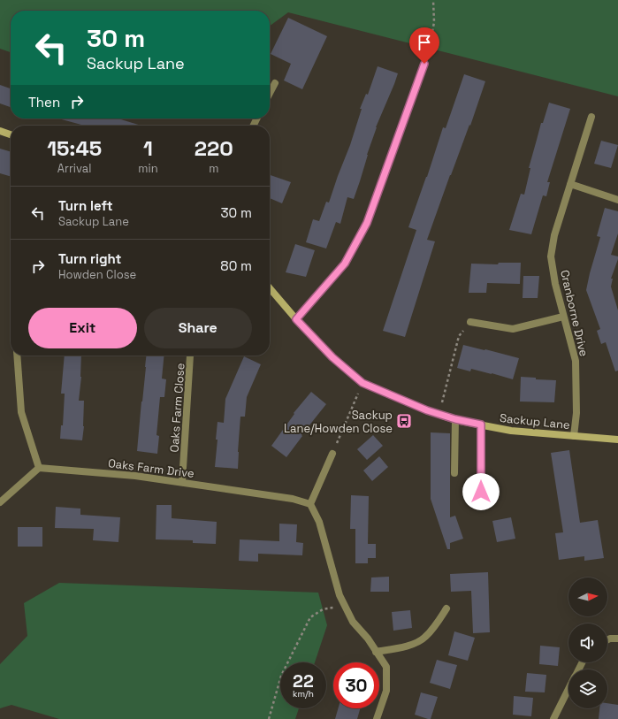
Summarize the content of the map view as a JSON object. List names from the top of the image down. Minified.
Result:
{"streets":{"street":["Cranborne Drive","Oaks Farm Close","Sackup Lane","Oaks Farm Drive"]},"crossings":[["Cranborne Drive","Sackup Lane"],["Oaks Farm Close","Oaks Farm Drive"]],"places":{"bus stop":["Sackup Lane/Howden Close"]},"north":"right","page":{"turn":["30 m","Sackup Lane"],"then":"Then","eta":["15:45","Arrival","1","min","220","m"],"list":[{"name":"Turn left","note":"Sackup Lane","value":"30 m"},{"name":"Turn right","note":"Howden Close","value":"80 m"}],"buttons":["Exit","Share"],"speed":"22 km/h","limit":"30"}}
